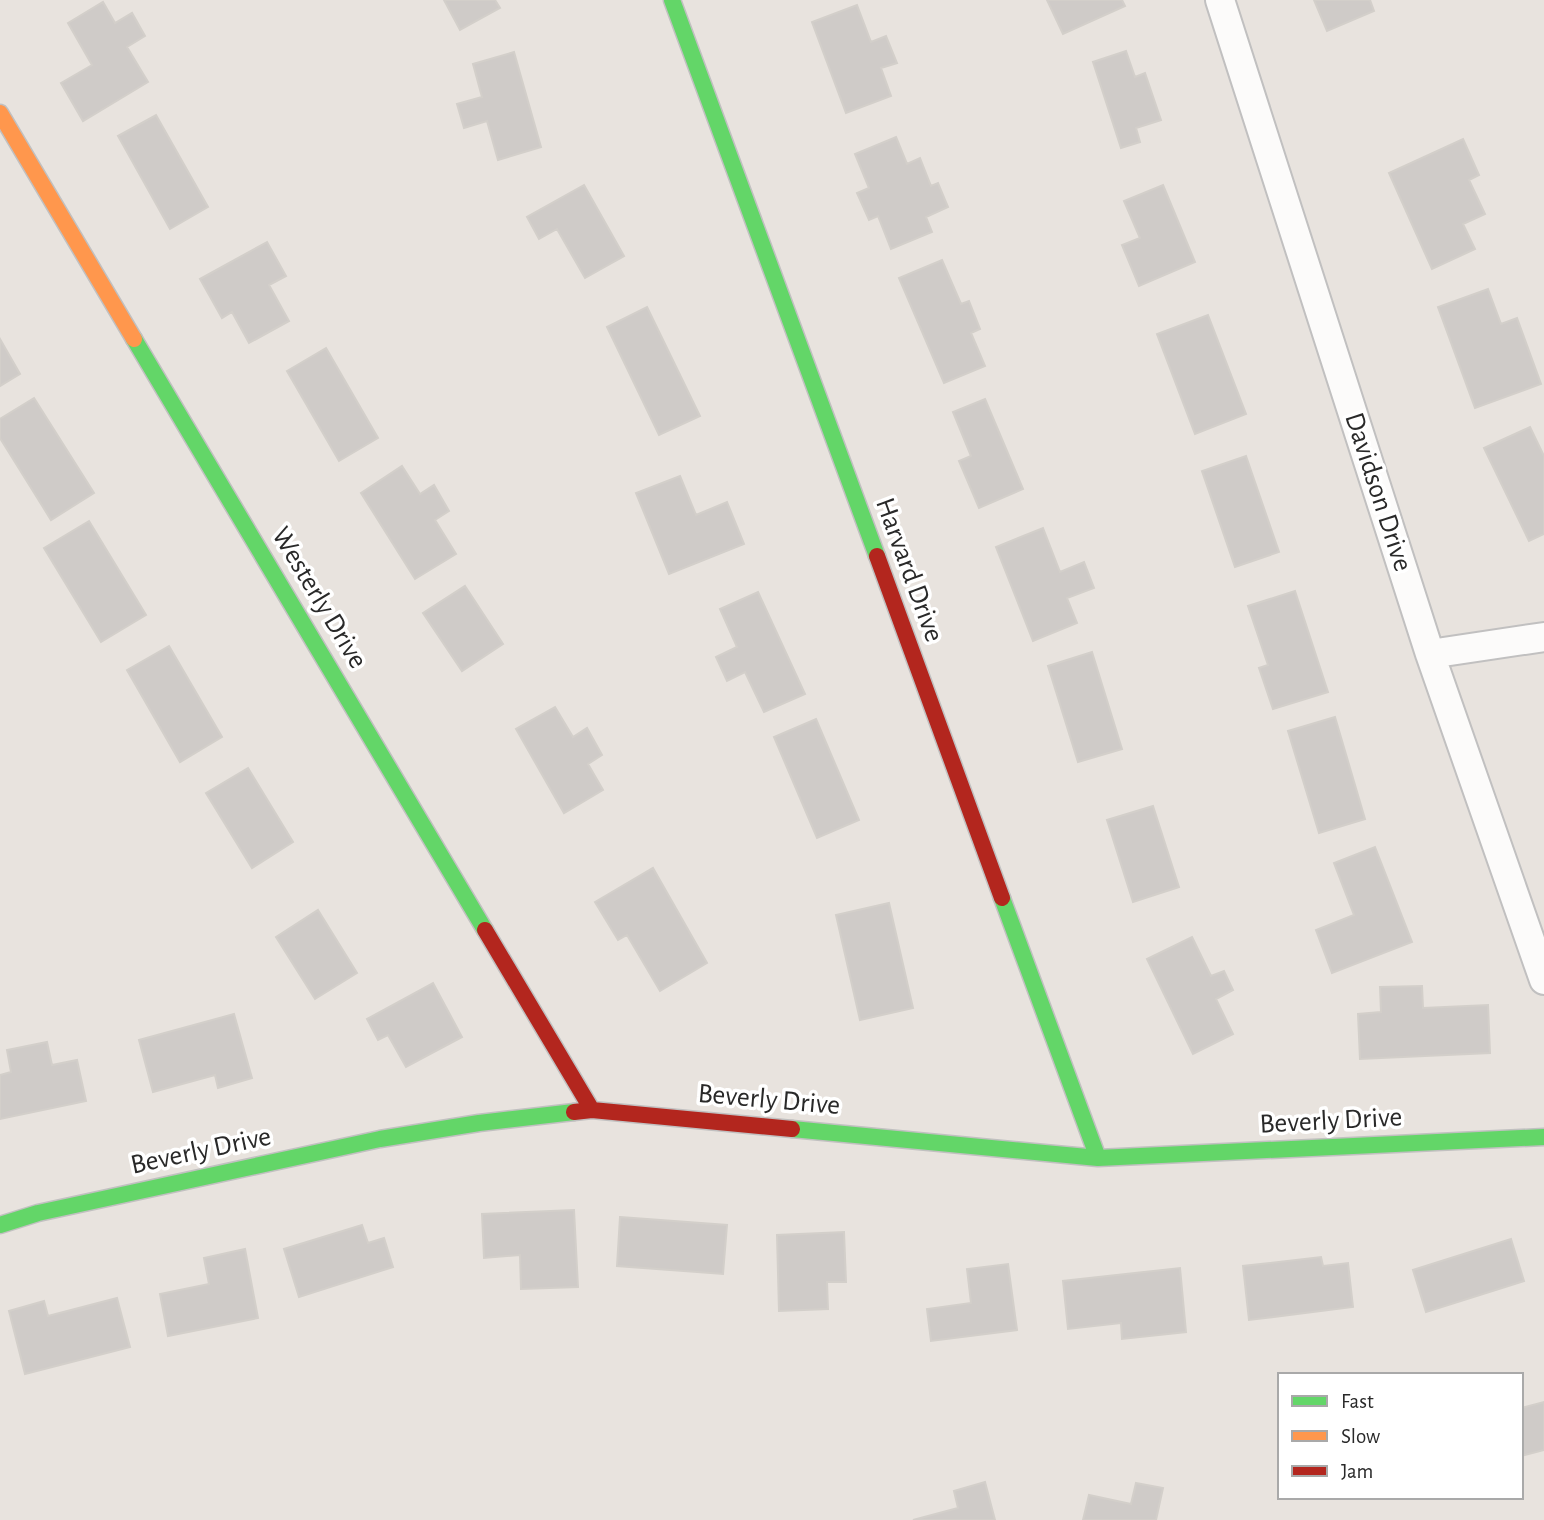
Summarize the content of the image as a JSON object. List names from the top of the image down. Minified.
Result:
{"streets":{"street":["Davidson Drive","Harvard Drive","Westerly Drive","Beverly Drive"]},"crossings":[["Harvard Drive","Beverly Drive"],["Westerly Drive","Beverly Drive"]],"legend":["Fast","Slow","Jam"]}
